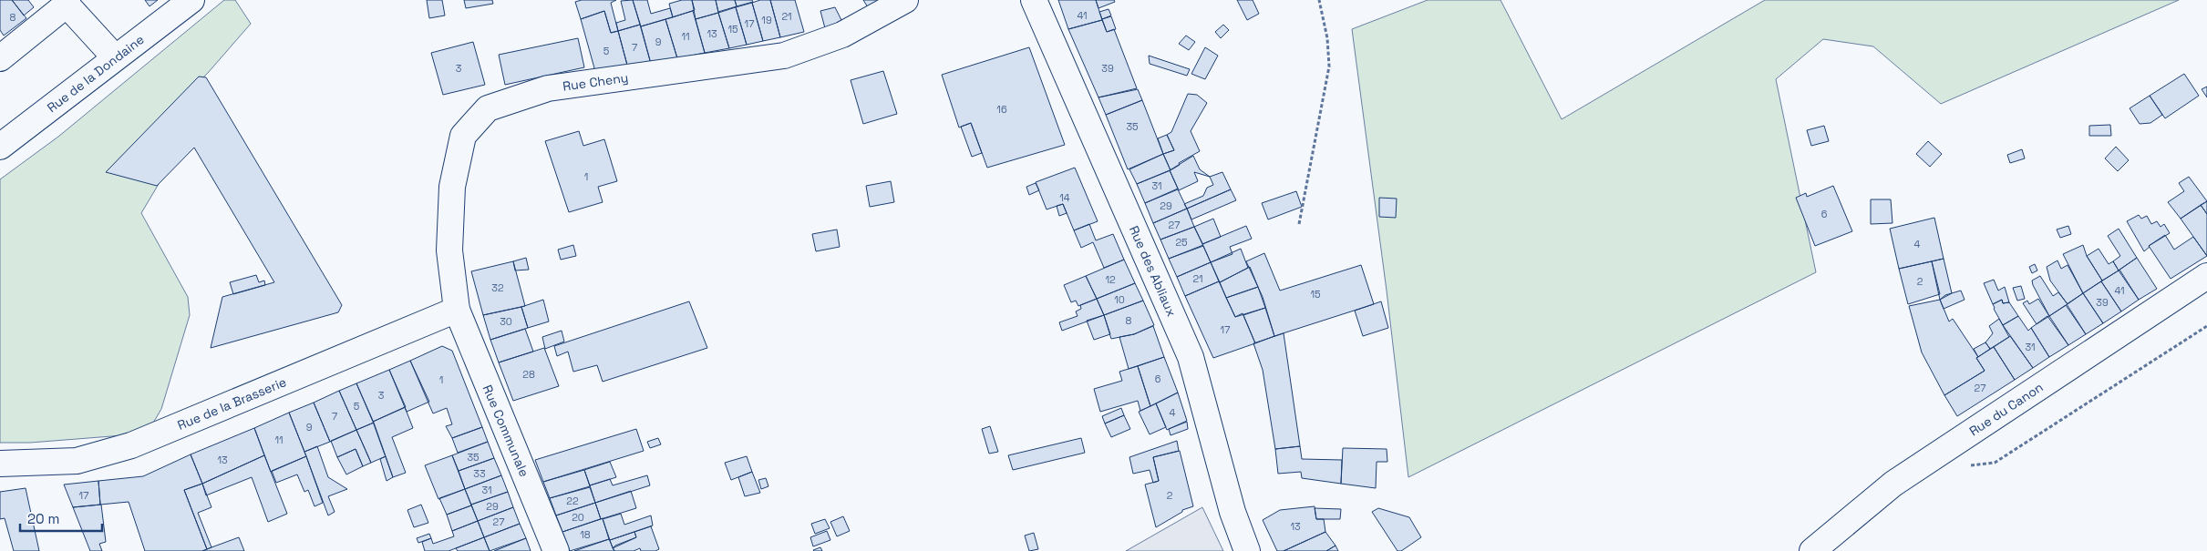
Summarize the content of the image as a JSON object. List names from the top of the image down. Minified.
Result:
{"streets":{"street":["Rue de la Dondaine","Rue Cheny","Rue des Abliaux","Rue de la Brasserie","Rue du Canon","Rue Communale"]},"crossings":[["Rue Cheny","Rue de la Brasserie"],["Rue Cheny","Rue Communale"],["Rue de la Brasserie","Rue Communale"]],"house_numbers":["41","21","8","19","17","15","13","11","9","7","5","3","39","16","35","1","31","14","29","6","27","25","4","21","12","2","32","41","15","10","39","8","30","17","31","28","6","1","27","3","5","4","7","9","11","35","13","33","31","17","2","22","29","20","27","13","18"],"scale_bar":"20 m"}
